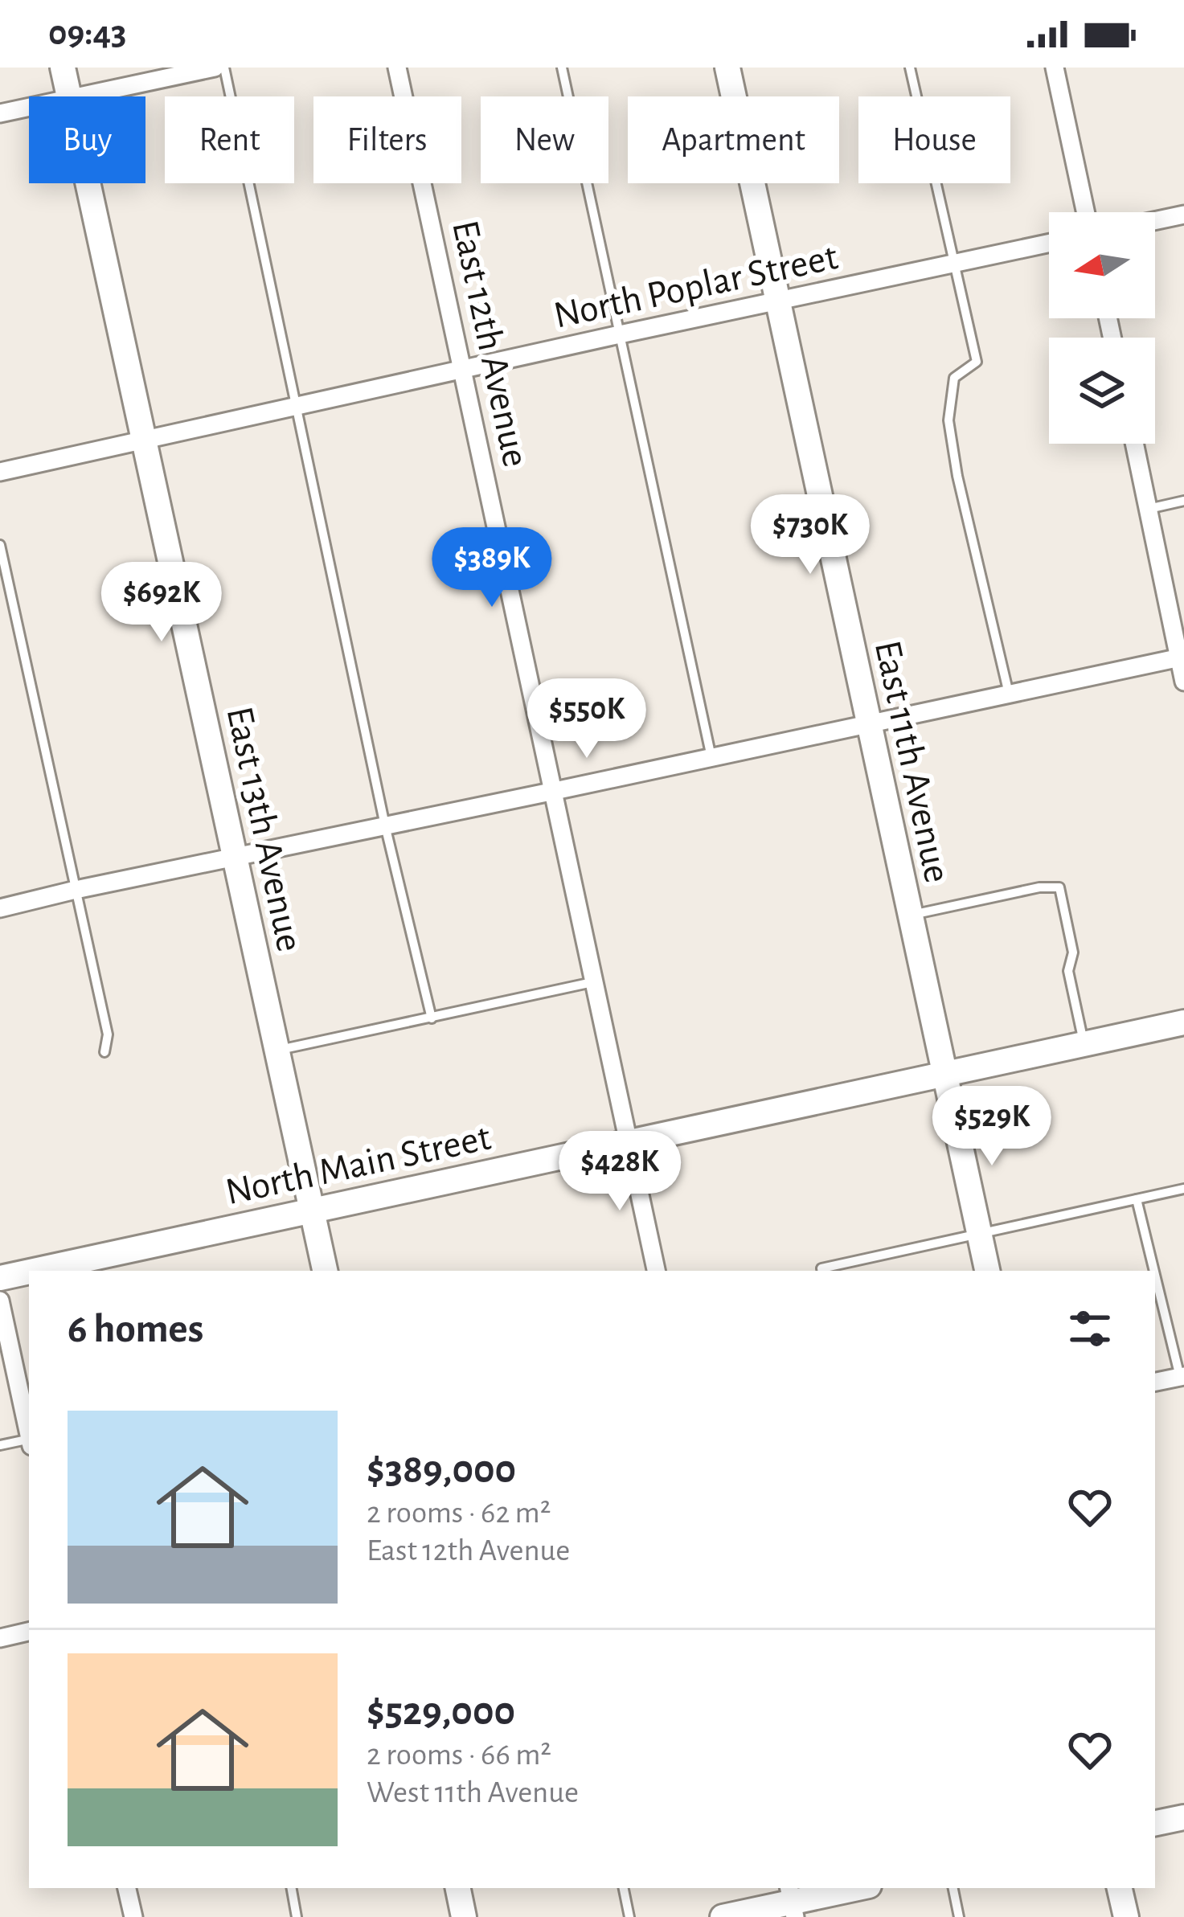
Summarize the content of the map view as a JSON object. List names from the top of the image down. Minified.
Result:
{"streets":{"street":["North Poplar Street","East 12th Avenue","East 11th Avenue","East 13th Avenue","North Main Street"]},"crossings":[["North Poplar Street","East 12th Avenue"],["North Poplar Street","East 11th Avenue"],["North Poplar Street","East 13th Avenue"],["East 12th Avenue","North Main Street"],["East 11th Avenue","North Main Street"],["East 13th Avenue","North Main Street"]],"north":"left","page":{"status":"09:43","chip":["Buy","Rent","Filters","New","Apartment","House"],"price":["$730K","$389K","$692K","$550K","$529K","$428K"],"heading":"6 homes","list":[{"name":"$389,000","note":"2 rooms · 62 m² · East 12th Avenue"},{"name":"$529,000","note":"2 rooms · 66 m² · West 11th Avenue"}]}}
